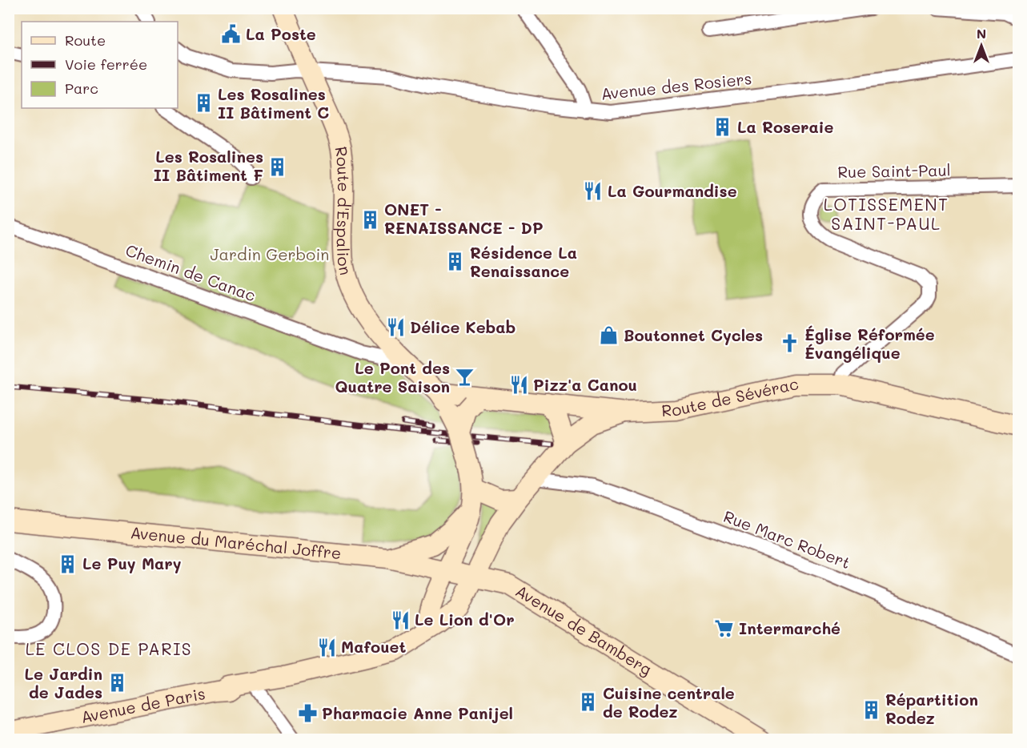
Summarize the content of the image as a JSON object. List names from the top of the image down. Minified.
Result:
{"streets":{"main road":["Route d'Espalion","Route de Sévérac","Avenue du Maréchal Joffre","Avenue de Bamberg","Avenue de Paris"],"street":["Avenue des Rosiers","Rue Saint-Paul","Chemin de Canac","Rue Marc Robert"]},"crossings":[["Avenue des Rosiers","Route d'Espalion"],["Rue Saint-Paul","Route de Sévérac"],["Route d'Espalion","Chemin de Canac"],["Route d'Espalion","Route de Sévérac"],["Route d'Espalion","Rue Marc Robert"],["Route de Sévérac","Rue Marc Robert"],["Avenue du Maréchal Joffre","Avenue de Bamberg"],["Avenue du Maréchal Joffre","Avenue de Paris"],["Avenue de Bamberg","Avenue de Paris"]],"districts":["LOTISSEMENT SAINT-PAUL","LE CLOS DE PARIS"],"parks":["Jardin Gerboin"],"places":{"public building":["La Poste"],"building":["Les Rosalines II Bâtiment C","La Roseraie","Les Rosalines II Bâtiment F","ONET - RENAISSANCE - DP","Résidence La Renaissance","Le Puy Mary","Le Jardin de Jades","Cuisine centrale de Rodez","Répartition Rodez"],"restaurant":["La Gourmandise","Délice Kebab","Pizz'a Canou","Le Lion d'Or","Mafouet"],"shop":["Boutonnet Cycles"],"church":["Église Réformée Évangélique"],"bar":["Le Pont des Quatre Saison"],"supermarket":["Intermarché"],"pharmacy":["Pharmacie Anne Panijel"]},"legend":["Route","Voie ferrée","Parc"],"north":"top"}
